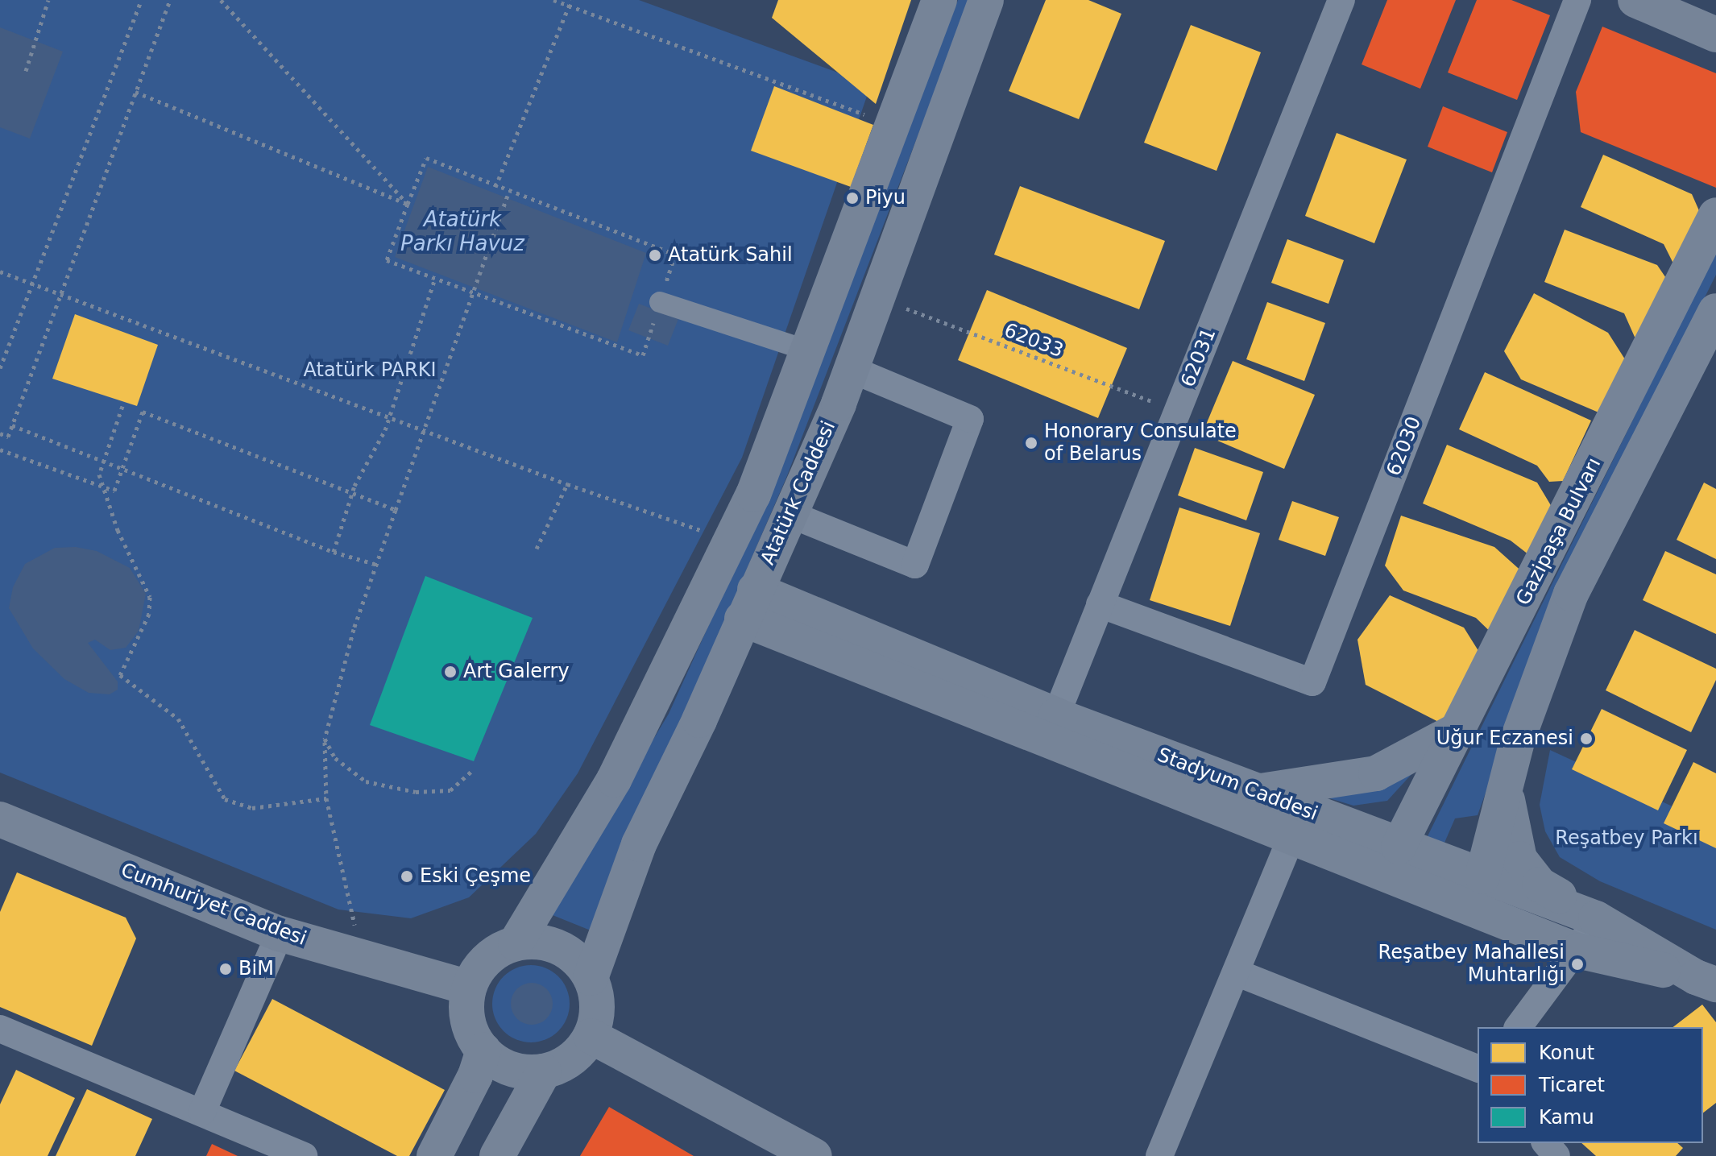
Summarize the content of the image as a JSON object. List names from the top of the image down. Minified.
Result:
{"streets":{"main road":["Atatürk Caddesi","Gazipaşa Bulvarı","Stadyum Caddesi","Cumhuriyet Caddesi"],"street":["62031","62030"],"path":["62033"]},"crossings":[["62031","62030"],["62031","Stadyum Caddesi"],["Atatürk Caddesi","Stadyum Caddesi"],["Atatürk Caddesi","Cumhuriyet Caddesi"],["Gazipaşa Bulvarı","Stadyum Caddesi"]],"water":["Atatürk Parkı Havuz"],"parks":["Atatürk PARKI","Reşatbey Parkı"],"places":["Piyu","Atatürk Sahil","Honorary Consulate of Belarus","Art Galerry","Uğur Eczanesi","Eski Çeşme","Reşatbey Mahallesi Muhtarlığı","BiM"],"legend":["Konut","Ticaret","Kamu"]}
